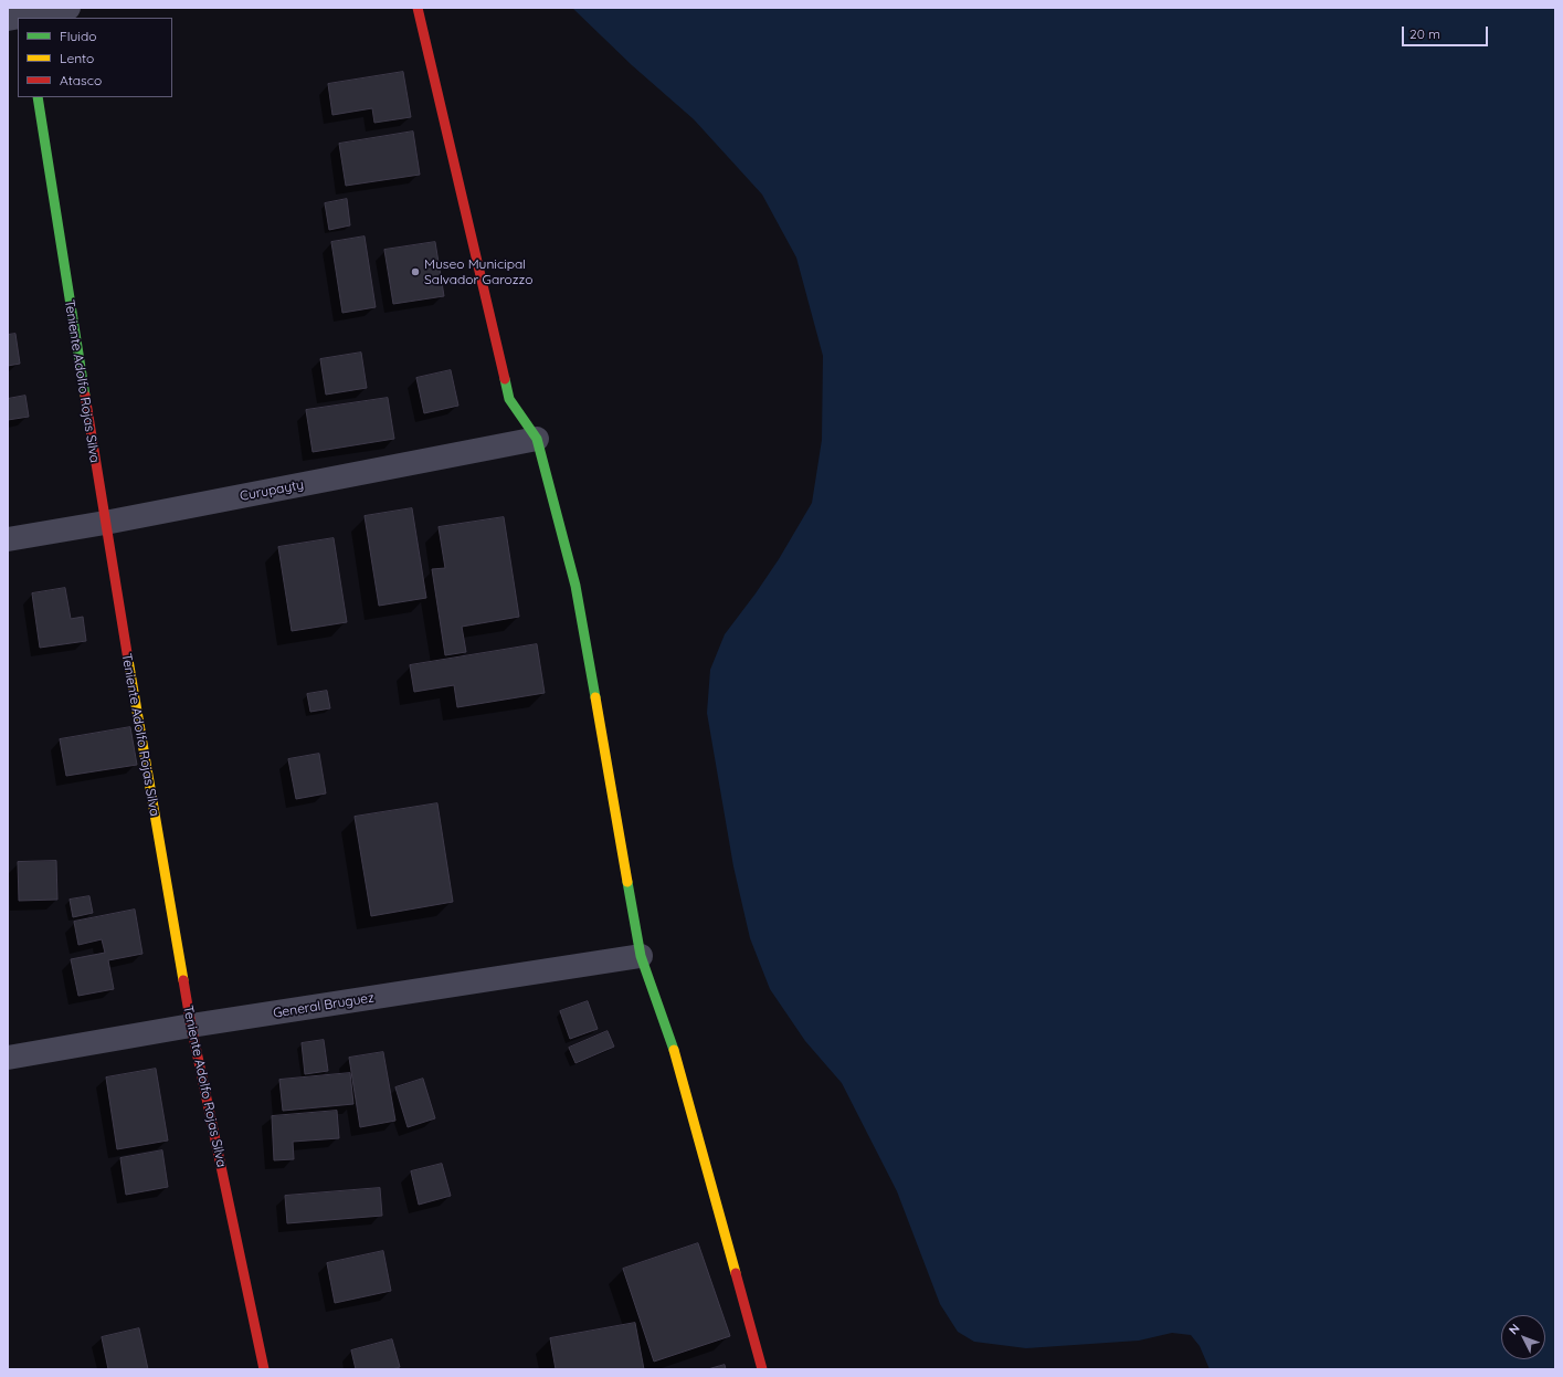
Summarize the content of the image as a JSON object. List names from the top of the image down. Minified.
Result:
{"streets":{"street":["Teniente Adolfo Rojas Silva","Curupayty","General Bruguez"]},"crossings":[["Teniente Adolfo Rojas Silva","Curupayty"],["Teniente Adolfo Rojas Silva","General Bruguez"]],"places":["Museo Municipal Salvador Garozzo"],"legend":["Fluido","Lento","Atasco"],"scale_bar":"20 m","north":"top left"}
